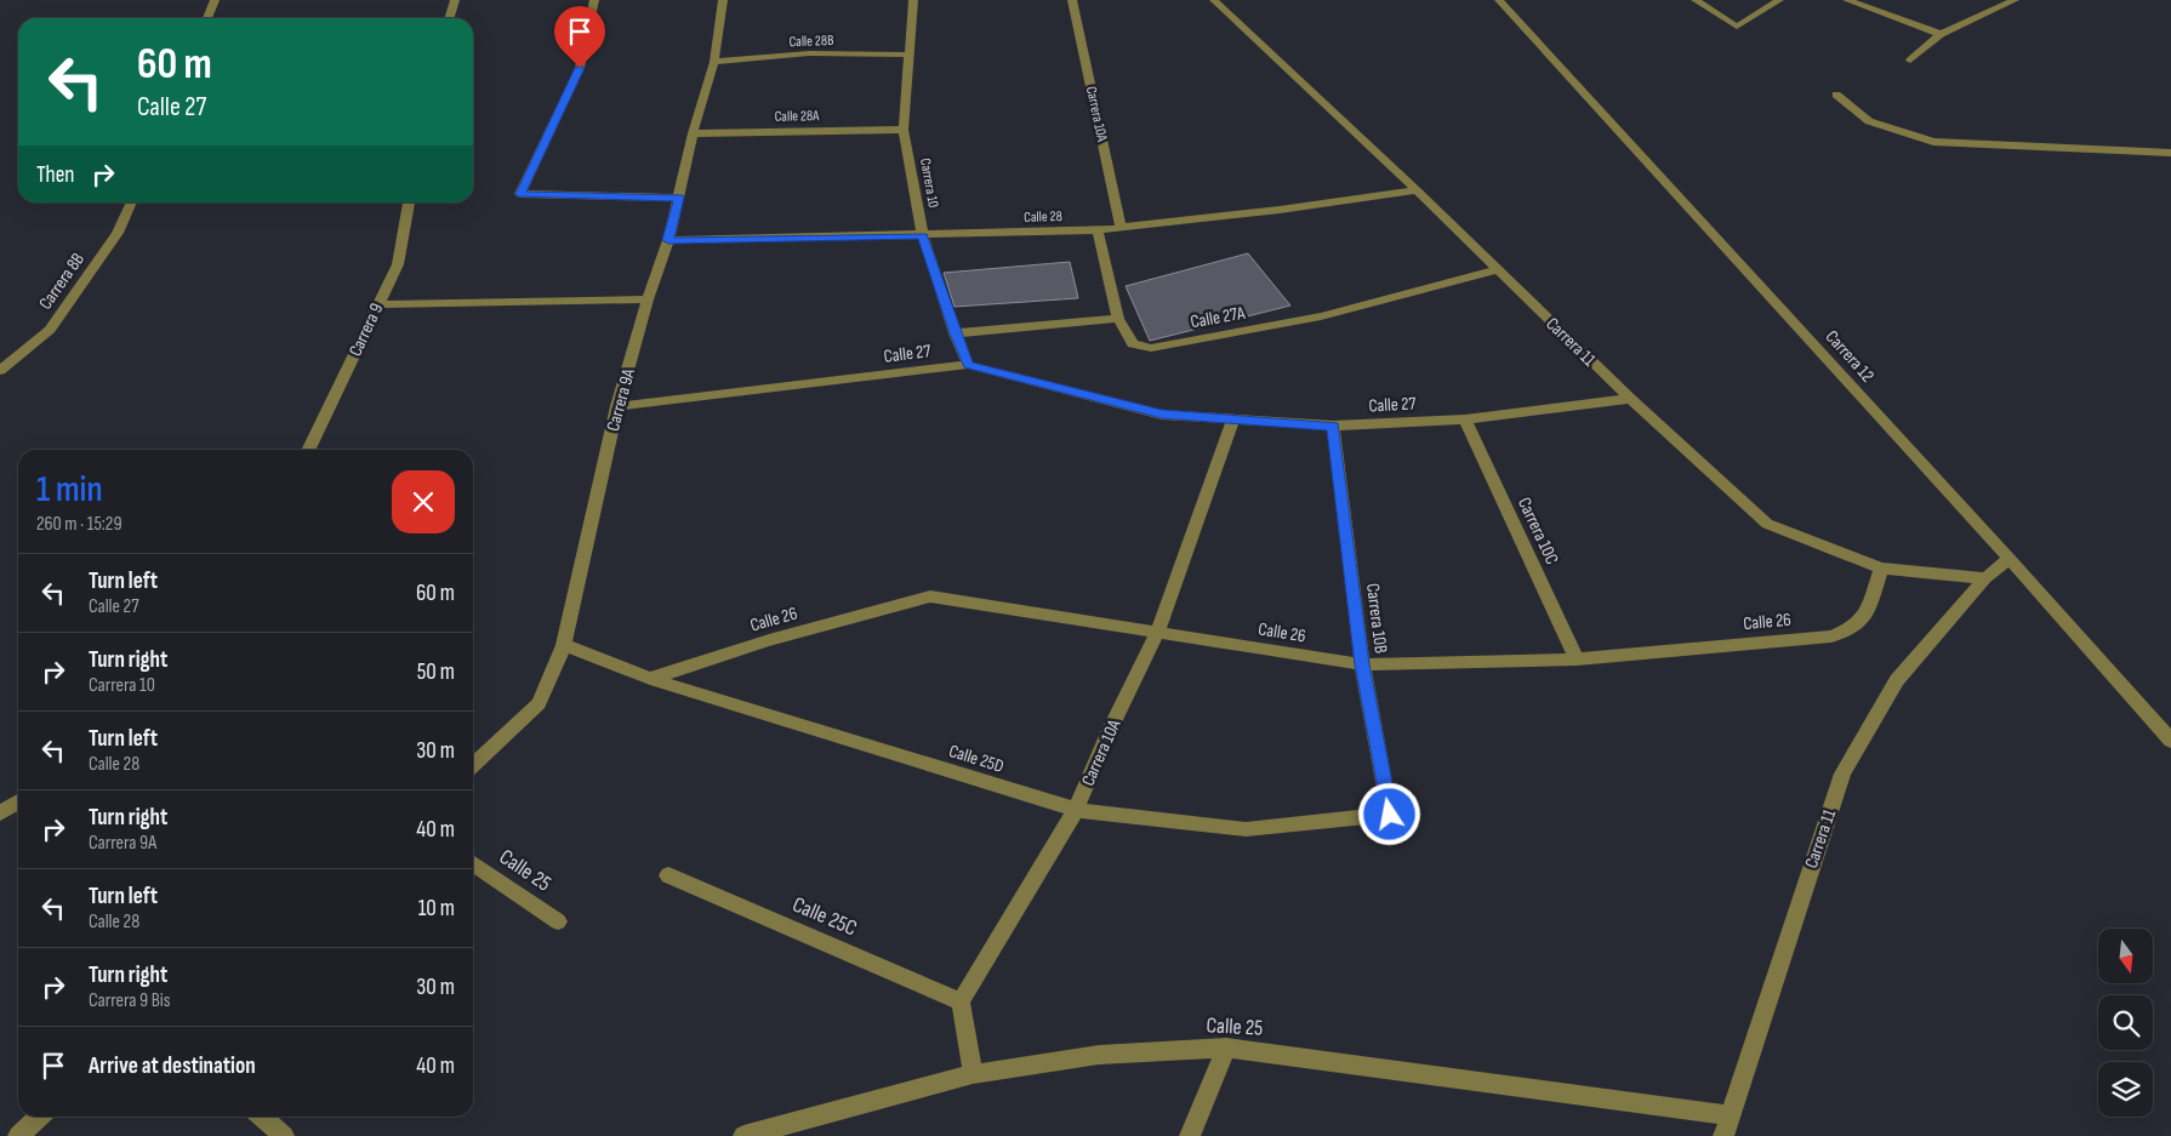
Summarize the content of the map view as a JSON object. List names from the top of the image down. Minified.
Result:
{"streets":{"street":["Calle 28B","Carrera 10A","Calle 28A","Carrera 10","Calle 28","Carrera 8B","Calle 27A","Carrera 9","Carrera 11","Calle 27","Carrera 12","Carrera 9A","Carrera 10C","Carrera 10B","Calle 26","Calle 25D","Calle 25","Calle 25C"]},"crossings":[["Calle 28B","Carrera 10"],["Calle 28B","Carrera 9A"],["Carrera 10A","Calle 28"],["Carrera 10A","Calle 27"],["Carrera 10A","Calle 26"],["Carrera 10A","Calle 25D"],["Carrera 10A","Calle 25C"],["Calle 28A","Carrera 10"],["Calle 28A","Carrera 9A"],["Carrera 10","Calle 28"],["Carrera 10","Calle 27"],["Calle 28","Carrera 11"],["Calle 28","Carrera 9A"],["Calle 27A","Carrera 11"],["Carrera 11","Calle 27"],["Carrera 11","Carrera 12"],["Carrera 11","Calle 26"],["Carrera 11","Calle 25"],["Calle 27","Carrera 9A"],["Calle 27","Carrera 10C"],["Calle 27","Carrera 10B"],["Carrera 9A","Calle 25D"],["Carrera 10C","Calle 26"],["Carrera 10B","Calle 26"],["Carrera 10B","Calle 25D"],["Calle 26","Calle 25D"]],"north":"bottom","page":{"turn":["60 m","Calle 27"],"then":"Then","heading":["1 min","260 m · 15:29"],"list":[{"name":"Turn left","note":"Calle 27","value":"60 m"},{"name":"Turn right","note":"Carrera 10","value":"50 m"},{"name":"Turn left","note":"Calle 28","value":"30 m"},{"name":"Turn right","note":"Carrera 9A","value":"40 m"},{"name":"Turn left","note":"Calle 28","value":"10 m"},{"name":"Turn right","note":"Carrera 9 Bis","value":"30 m"},{"name":"Arrive at destination","value":"40 m"}]}}
